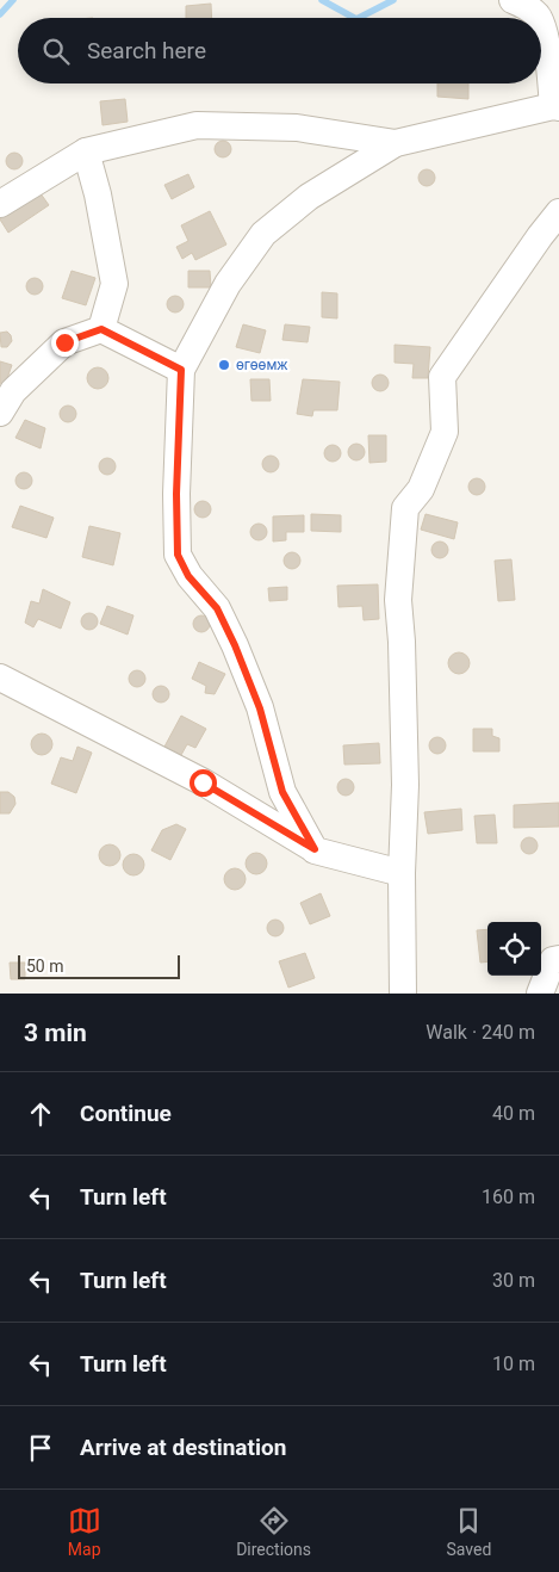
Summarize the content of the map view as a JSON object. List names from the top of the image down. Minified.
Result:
{"places":["өгөөмж"],"scale_bar":"50 m","page":{"search":"Search here","scale":"50 m","heading":["3 min","Walk · 240 m"],"list":[["Continue","40 m"],["Turn left","160 m"],["Turn left","30 m"],["Turn left","10 m"],"Arrive at destination"],"nav":["Map","Directions","Saved"]}}
